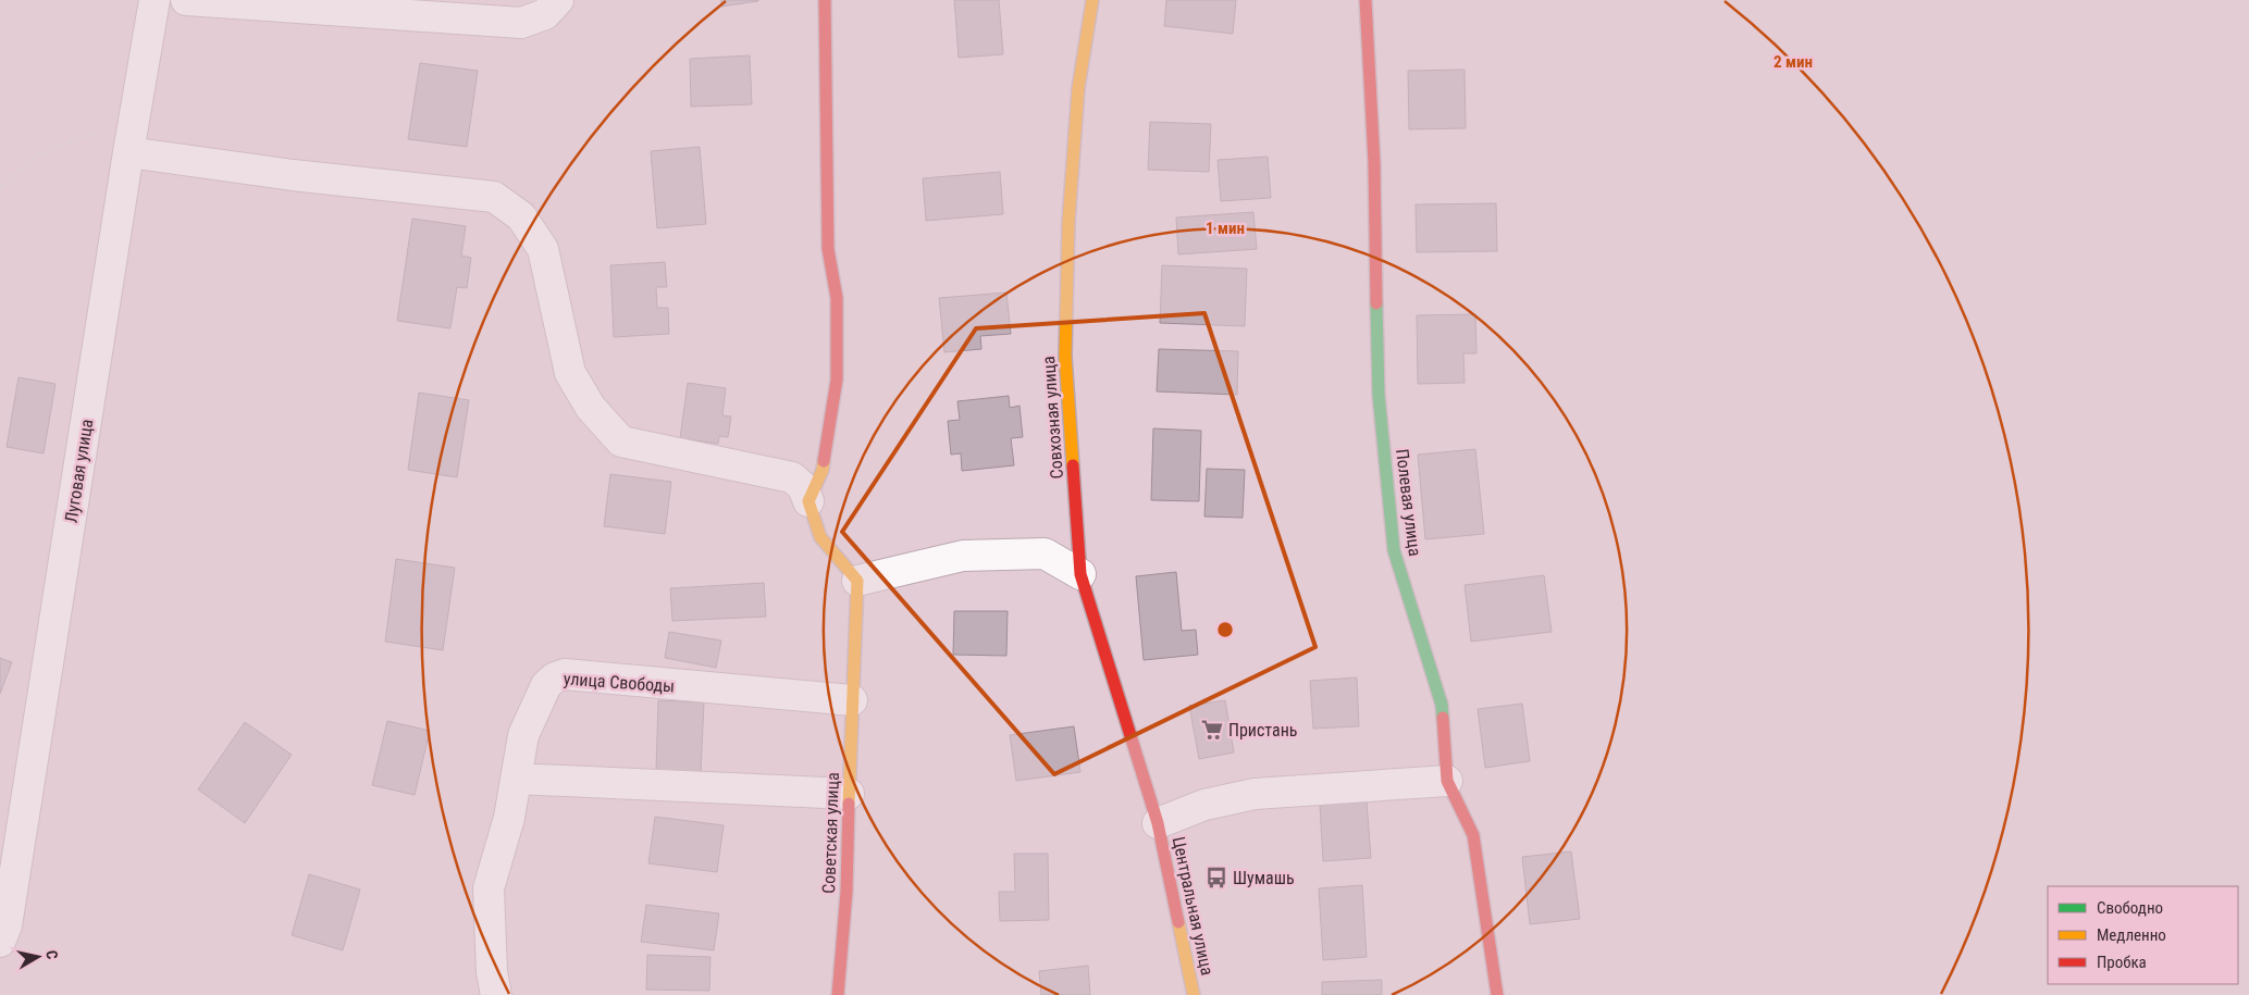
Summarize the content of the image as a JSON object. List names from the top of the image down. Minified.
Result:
{"streets":{"street":["Совхозная улица","Луговая улица","Полевая улица","улица Свободы","Советская улица","Центральная улица"]},"crossings":[["Совхозная улица","Центральная улица"],["улица Свободы","Советская улица"]],"places":{"supermarket":["Пристань"],"bus stop":["Шумашь"]},"legend":["Свободно","Медленно","Пробка"],"north":"right","rings":["2 мин","1 мин"]}
